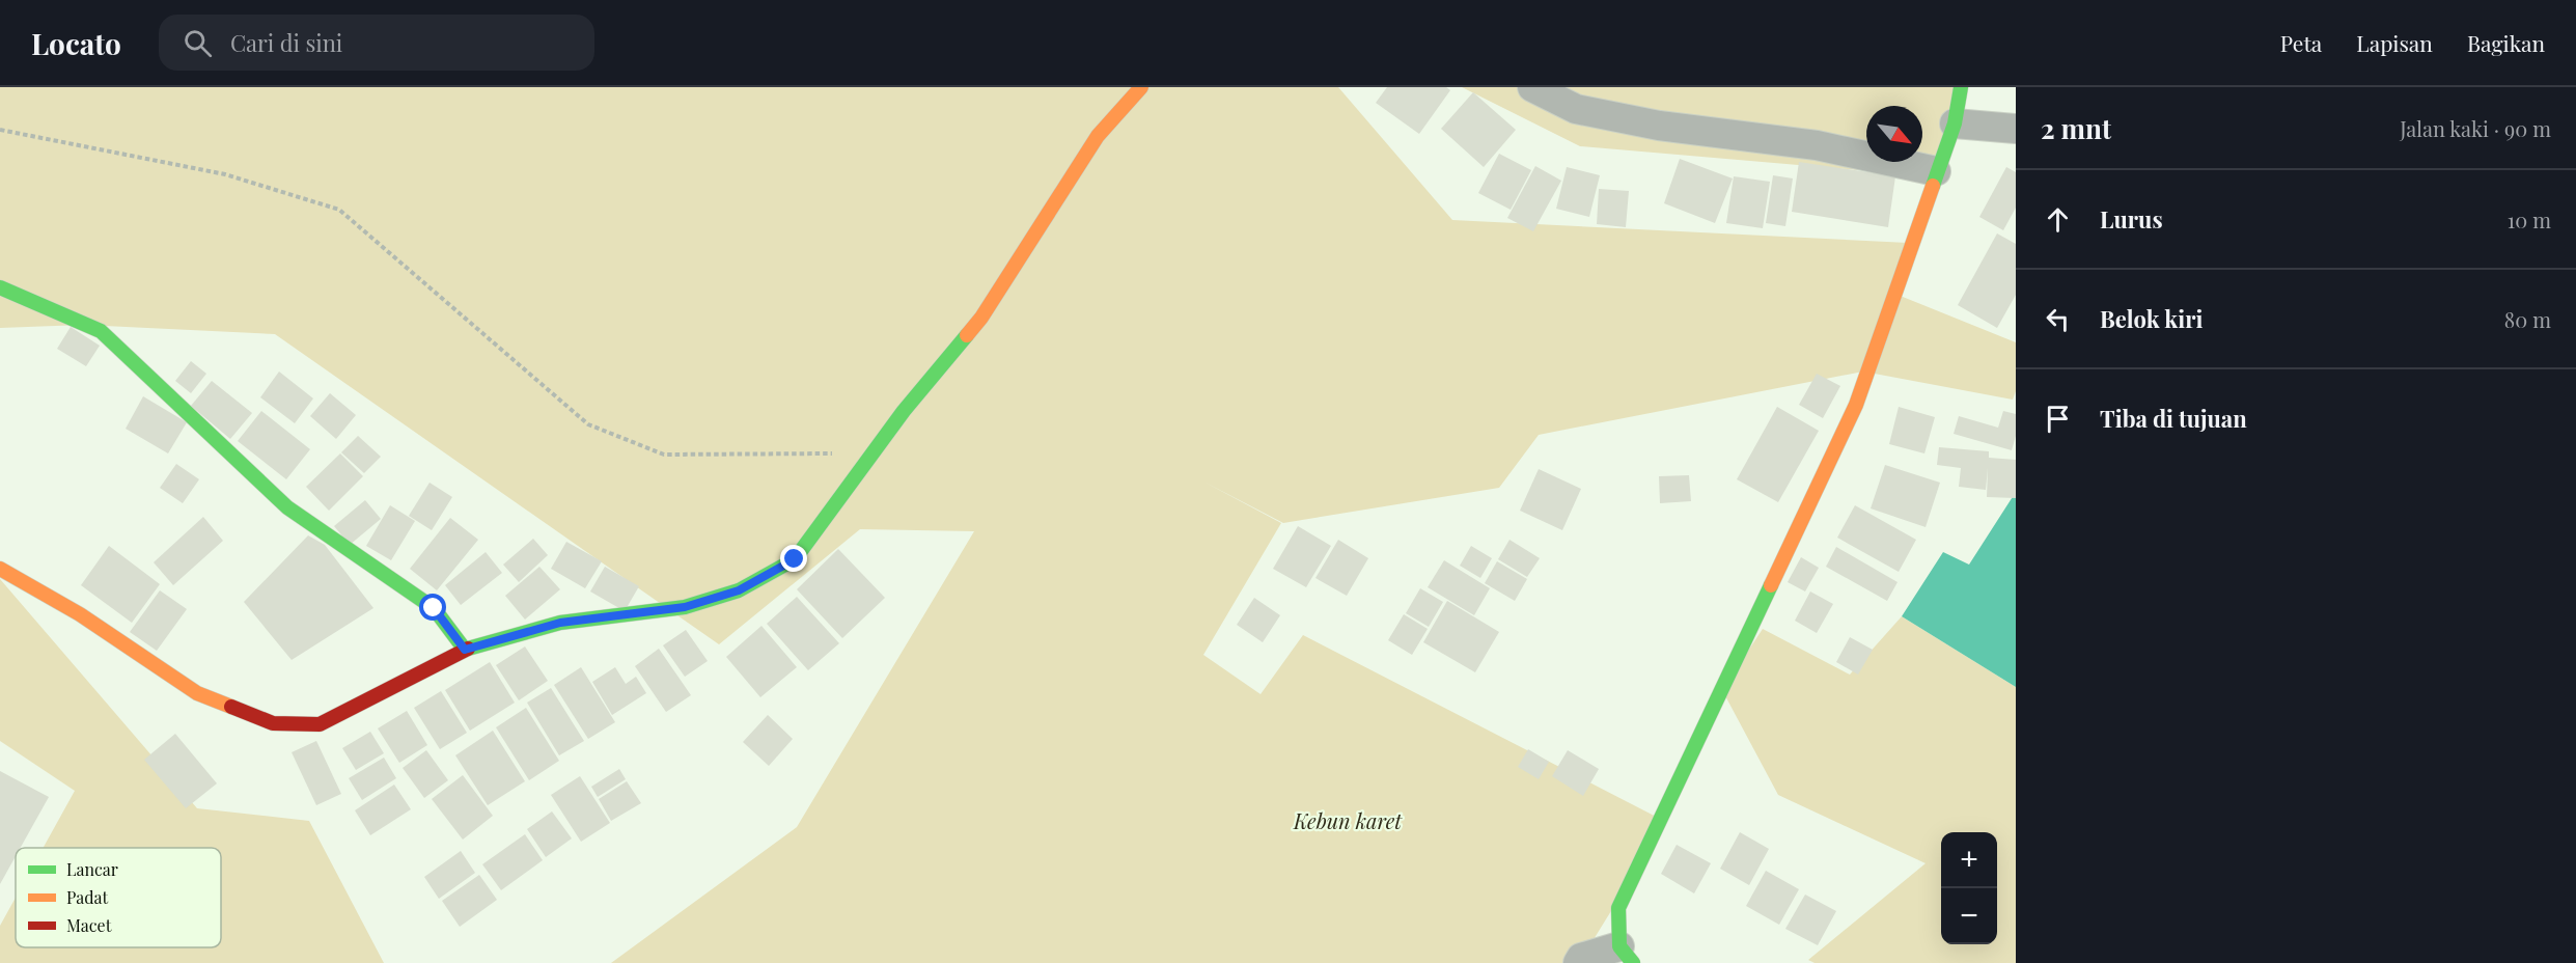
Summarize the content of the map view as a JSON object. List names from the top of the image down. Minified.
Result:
{"parks":["Kebun karet"],"legend":["Lancar","Padat","Macet"],"north":"bottom right","page":{"header":"Locato","search":"Cari di sini","nav":["Peta","Lapisan","Bagikan"],"heading":["2 mnt","Jalan kaki · 90 m"],"list":[["Lurus","10 m"],["Belok kiri","80 m"],"Tiba di tujuan"],"map_buttons":["+","−"]}}
